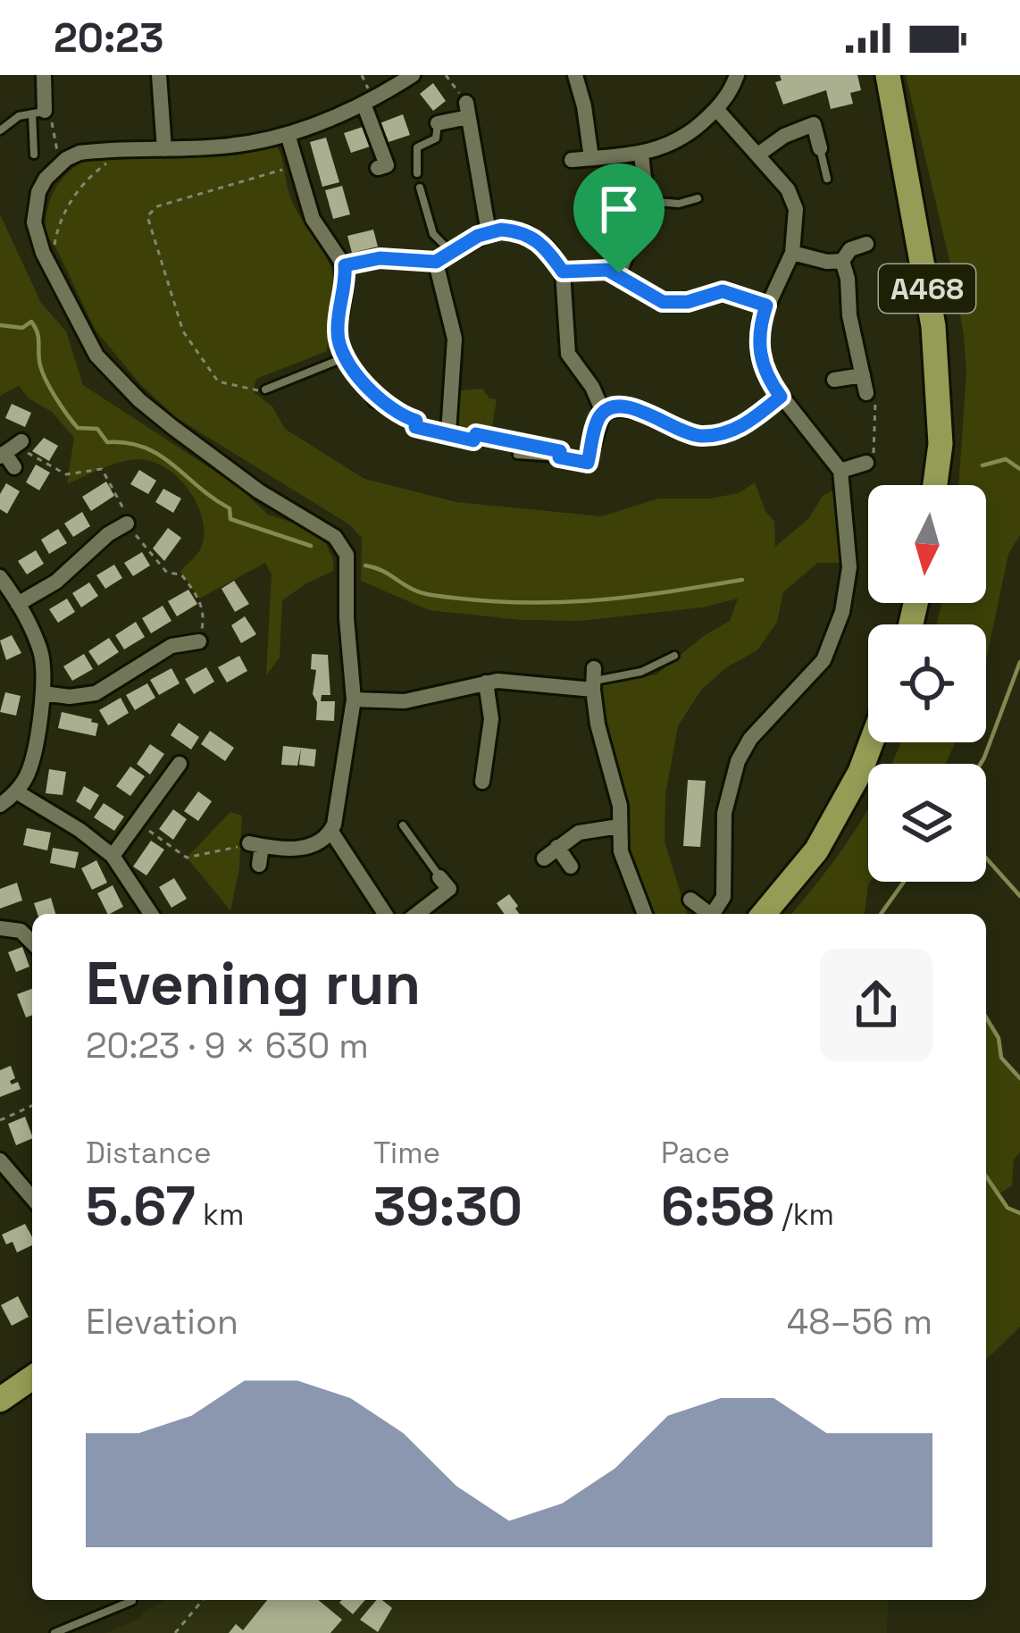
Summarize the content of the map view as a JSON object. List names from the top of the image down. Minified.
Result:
{"streets":{"main road":["A468"]},"north":"bottom","page":{"status":"20:23","heading":["Evening run","20:23 · 9 × 630 m"],"stats":[["Distance","5.67 km"],["Time","39:30"],["Pace","6:58 /km"]],"chart":["Elevation","48–56 m"]}}
